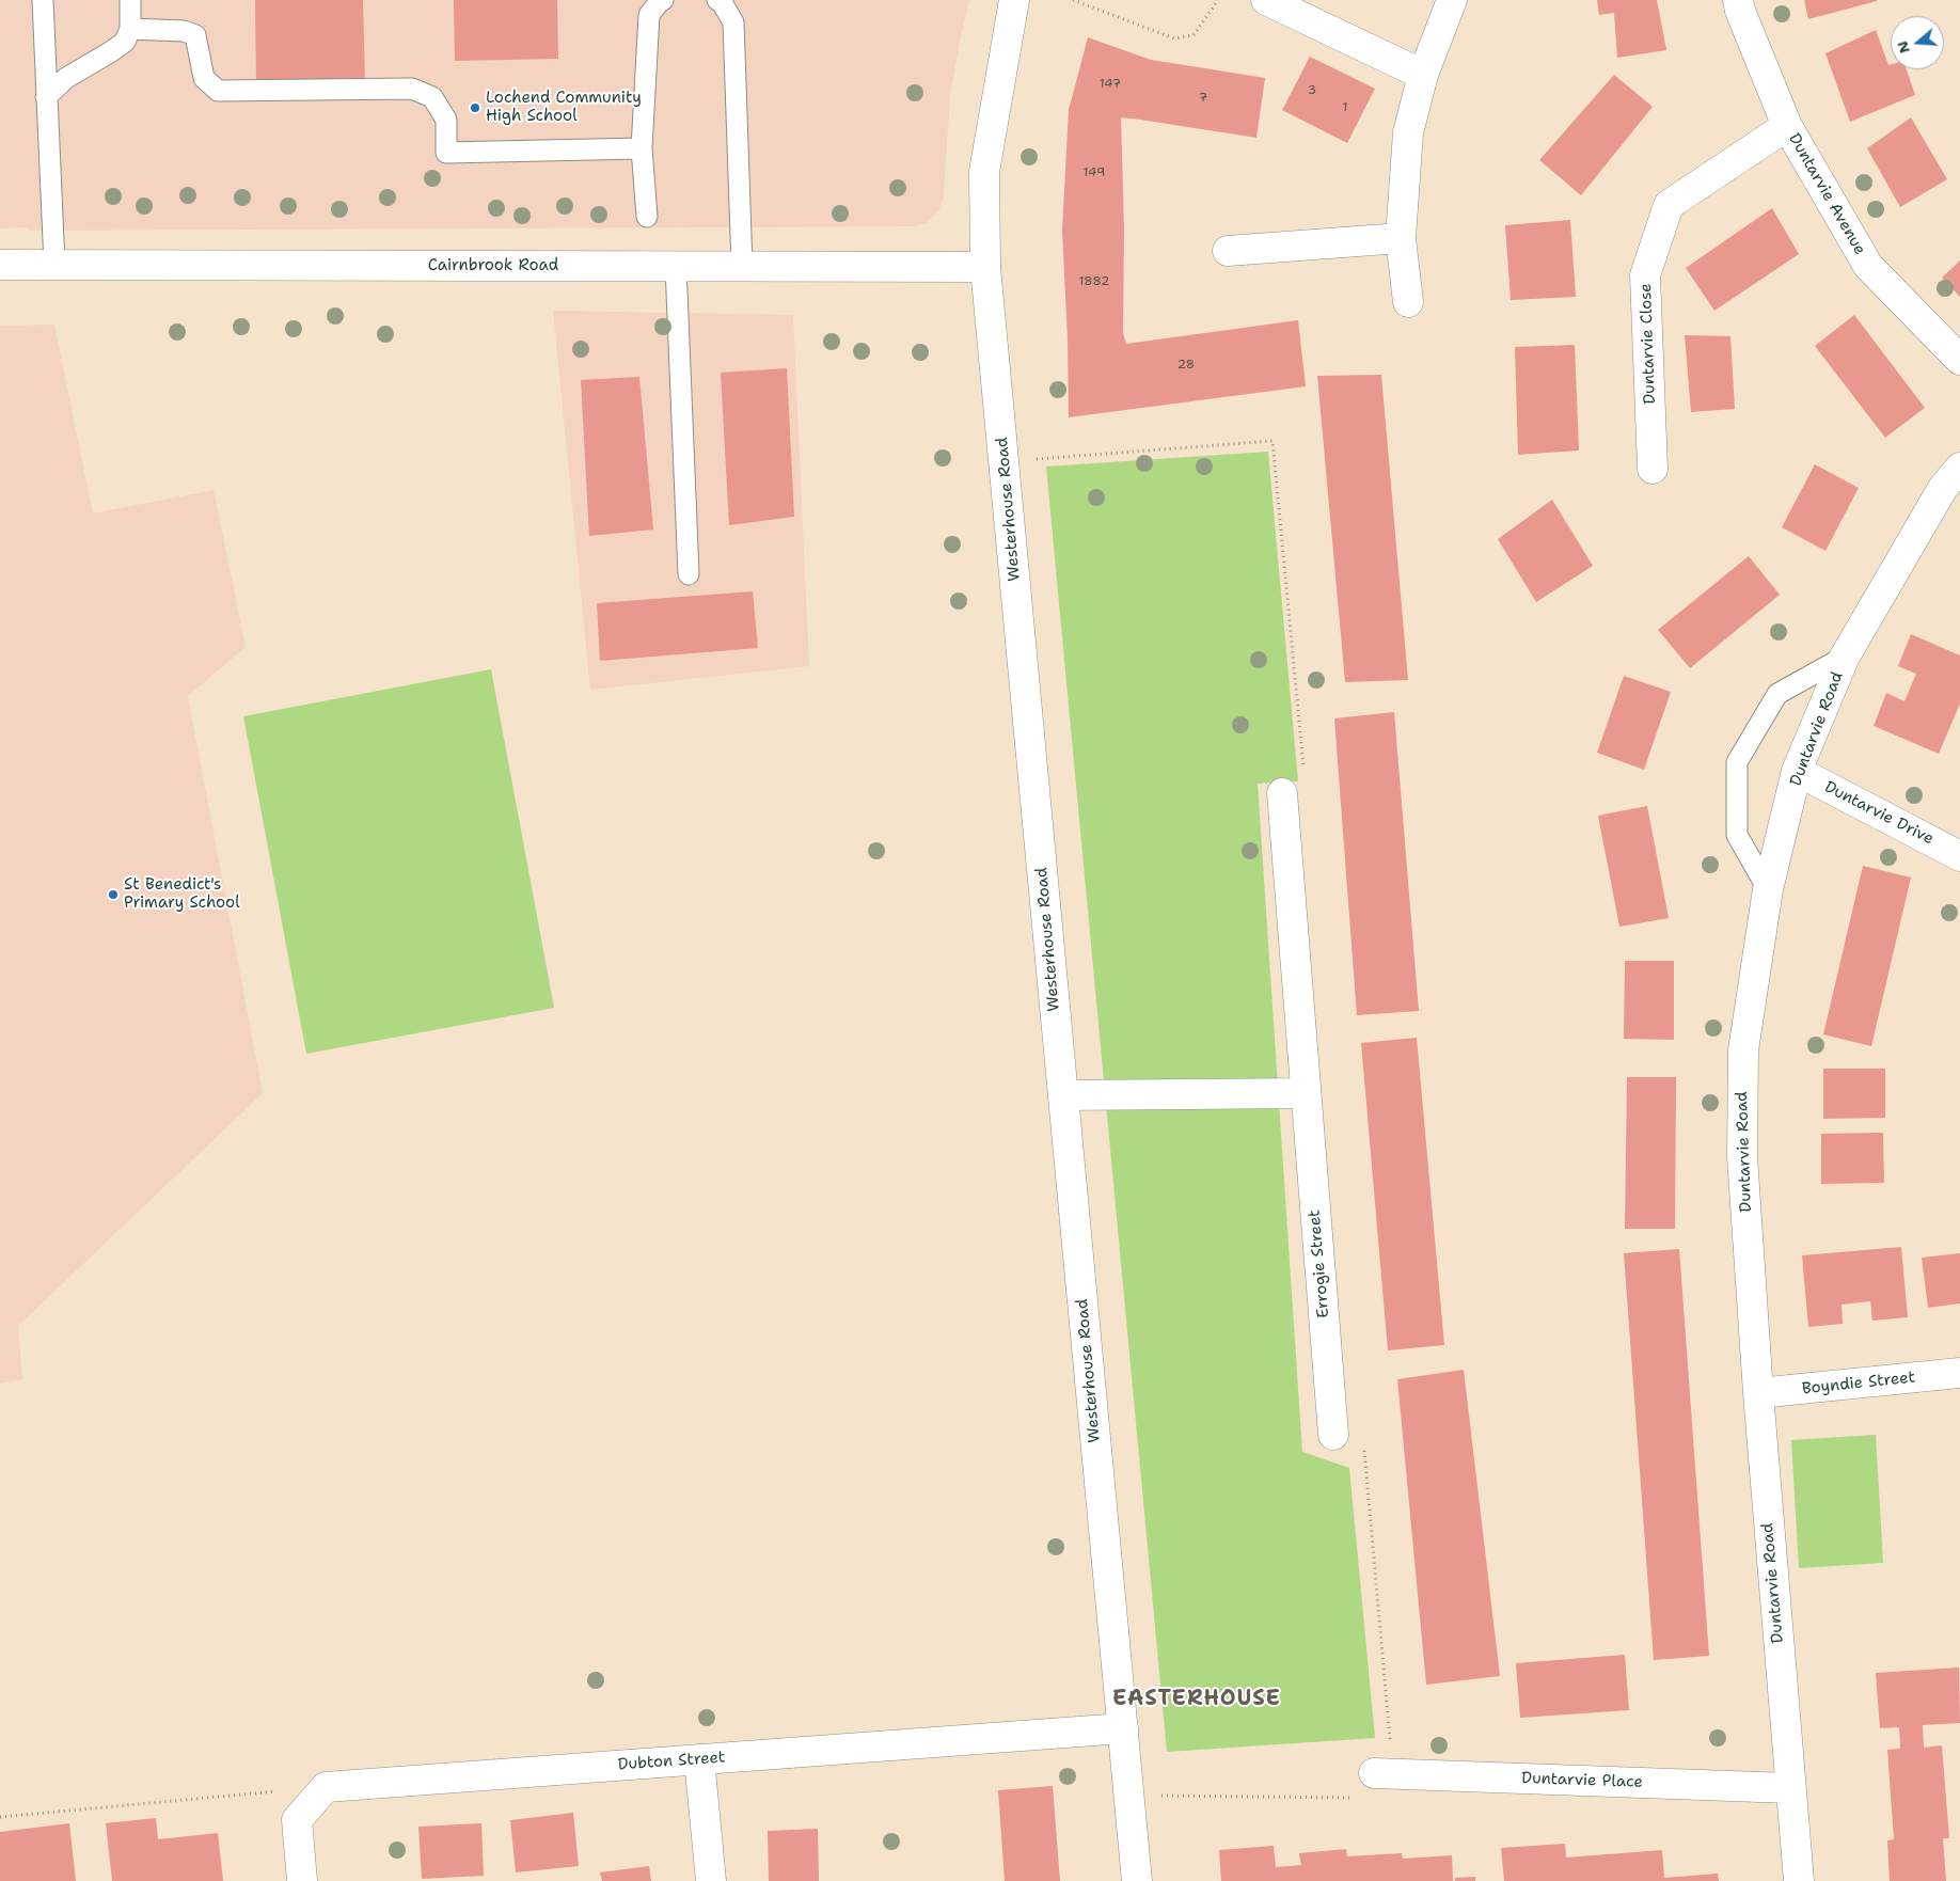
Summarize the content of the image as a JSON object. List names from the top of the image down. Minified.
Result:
{"streets":{"street":["Duntarvie Avenue","Cairnbrook Road","Duntarvie Close","Westerhouse Road","Duntarvie Road","Duntarvie Drive","Errogie Street","Boyndie Street","Dubton Street","Duntarvie Place"]},"crossings":[["Duntarvie Avenue","Duntarvie Close"],["Cairnbrook Road","Westerhouse Road"],["Westerhouse Road","Dubton Street"],["Duntarvie Road","Duntarvie Drive"],["Duntarvie Road","Boyndie Street"],["Duntarvie Road","Duntarvie Place"]],"districts":["EASTERHOUSE"],"places":["Lochend Community High School","St Benedict's Primary School"],"house_numbers":["147","3","7","1","149","1882","28"],"north":"left"}
